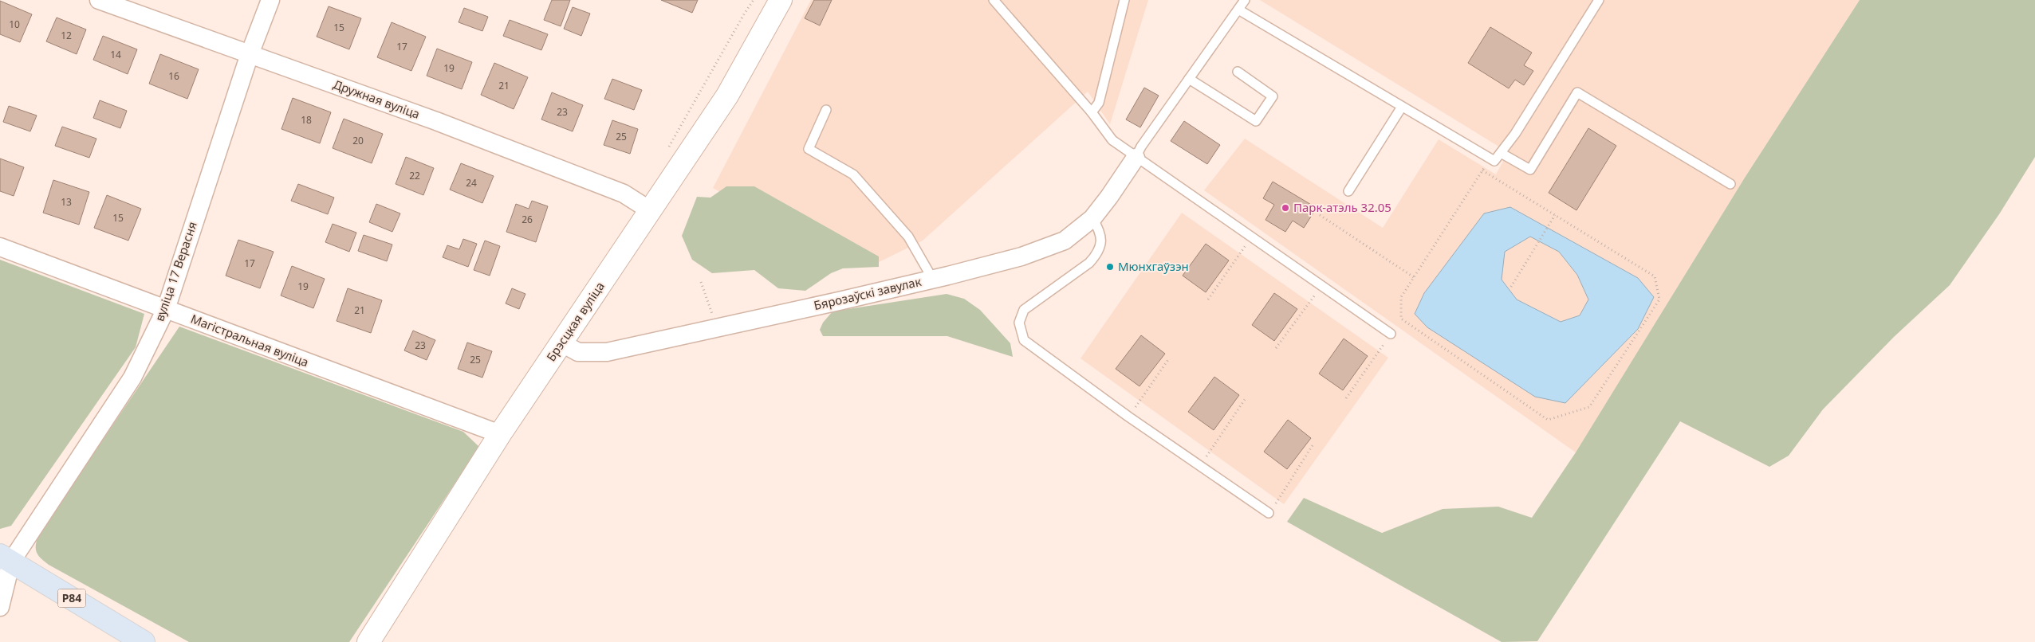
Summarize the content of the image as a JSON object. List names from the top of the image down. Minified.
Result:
{"streets":{"main road":["Р84"],"street":["Дружная вуліца","вуліца 17 Верасня","Бярозаўскі завулак","Брэсцкая вуліца","Магістральная вуліца"]},"crossings":[["Дружная вуліца","вуліца 17 Верасня"],["Дружная вуліца","Брэсцкая вуліца"],["вуліца 17 Верасня","Магістральная вуліца"],["вуліца 17 Верасня","Р84"],["Бярозаўскі завулак","Брэсцкая вуліца"],["Брэсцкая вуліца","Магістральная вуліца"]],"places":["Парк-атэль 32.05","Мюнхгаўзэн"],"house_numbers":["10","15","12","17","14","19","16","21","23","18","25","20","22","24","13","15","26","17","19","21","23","25"]}
